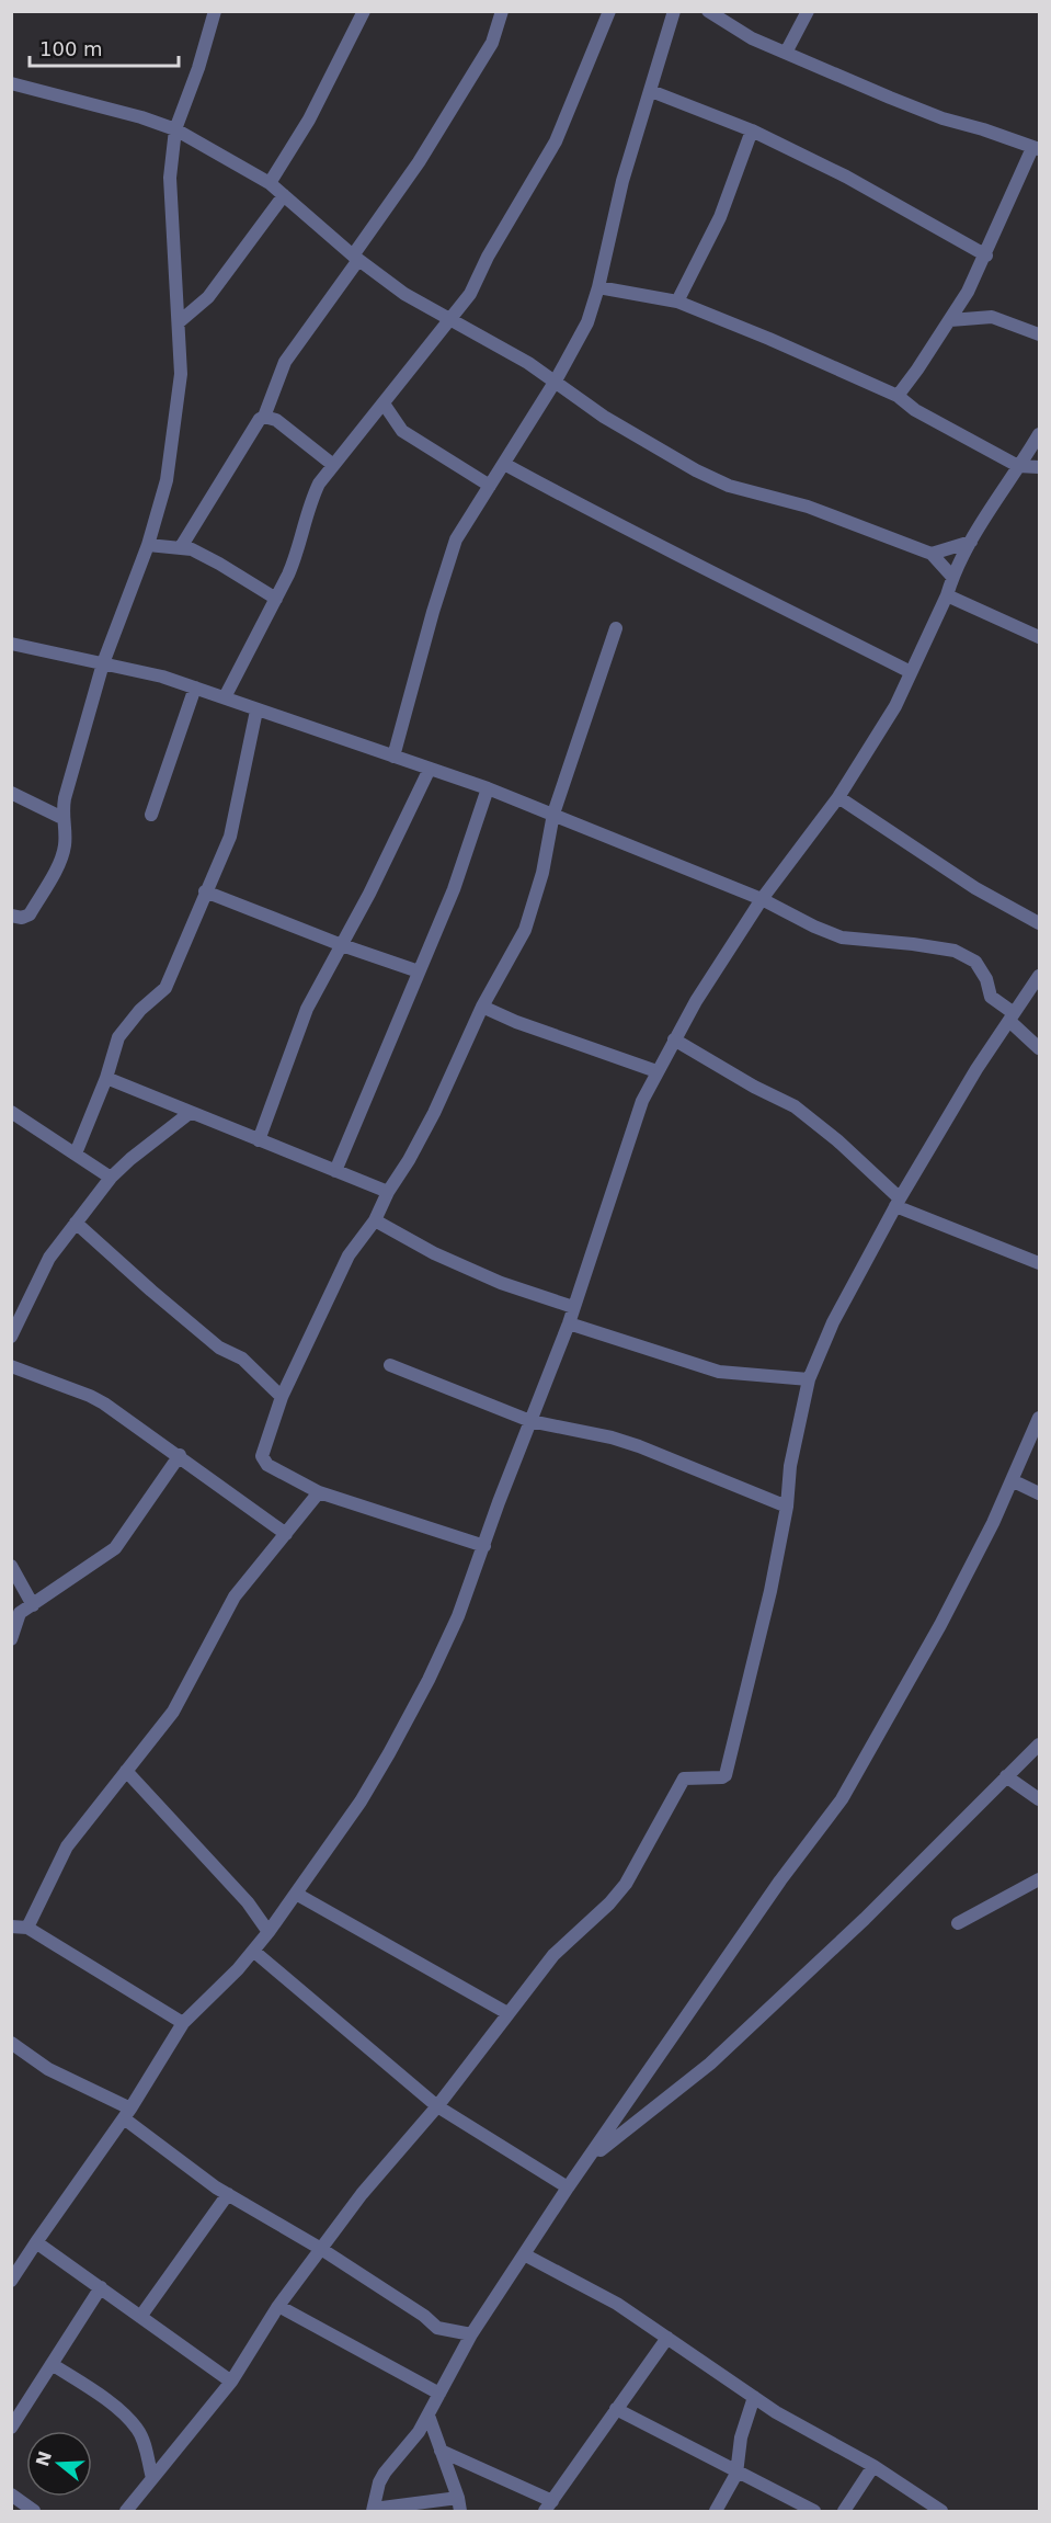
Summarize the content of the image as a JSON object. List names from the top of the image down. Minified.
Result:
{"scale_bar":"100 m","north":"left"}
